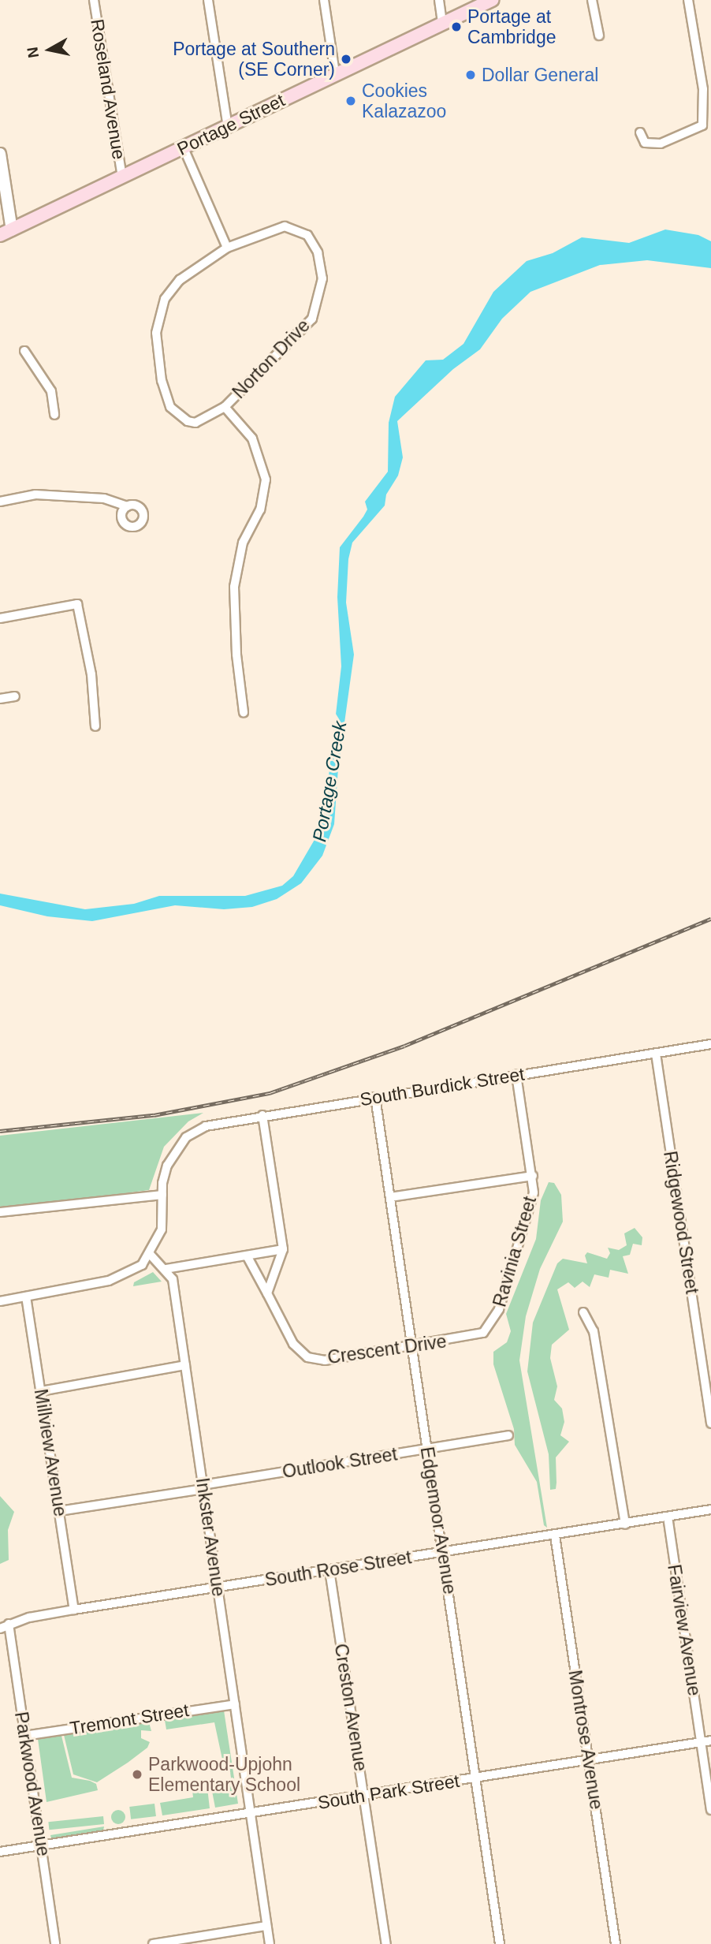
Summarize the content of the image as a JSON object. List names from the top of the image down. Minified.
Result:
{"streets":{"main road":["Portage Street"],"street":["Roseland Avenue","Norton Drive","South Burdick Street","Ridgewood Street","Ravinia Street","Crescent Drive","Millview Avenue","Outlook Street","Edgemoor Avenue","Inkster Avenue","South Rose Street","Fairview Avenue","Creston Avenue","Tremont Street","Montrose Avenue","Parkwood Avenue","South Park Street"]},"crossings":[["Roseland Avenue","Portage Street"],["South Burdick Street","Ridgewood Street"],["South Burdick Street","Ravinia Street"],["South Burdick Street","Edgemoor Avenue"],["Ravinia Street","Crescent Drive"],["Crescent Drive","Edgemoor Avenue"],["Millview Avenue","Outlook Street"],["Millview Avenue","South Rose Street"],["Outlook Street","Edgemoor Avenue"],["Outlook Street","Inkster Avenue"],["Edgemoor Avenue","South Rose Street"],["Edgemoor Avenue","South Park Street"],["Inkster Avenue","South Rose Street"],["Inkster Avenue","Tremont Street"],["Inkster Avenue","South Park Street"],["South Rose Street","Fairview Avenue"],["South Rose Street","Creston Avenue"],["South Rose Street","Montrose Avenue"],["South Rose Street","Parkwood Avenue"],["Fairview Avenue","South Park Street"],["Creston Avenue","South Park Street"],["Tremont Street","Parkwood Avenue"],["Montrose Avenue","South Park Street"],["Parkwood Avenue","South Park Street"]],"water":["Portage Creek"],"places":["Portage at Cambridge","Portage at Southern (SE Corner)","Dollar General","Cookies Kalazazoo","Parkwood-Upjohn Elementary School"],"north":"left"}
